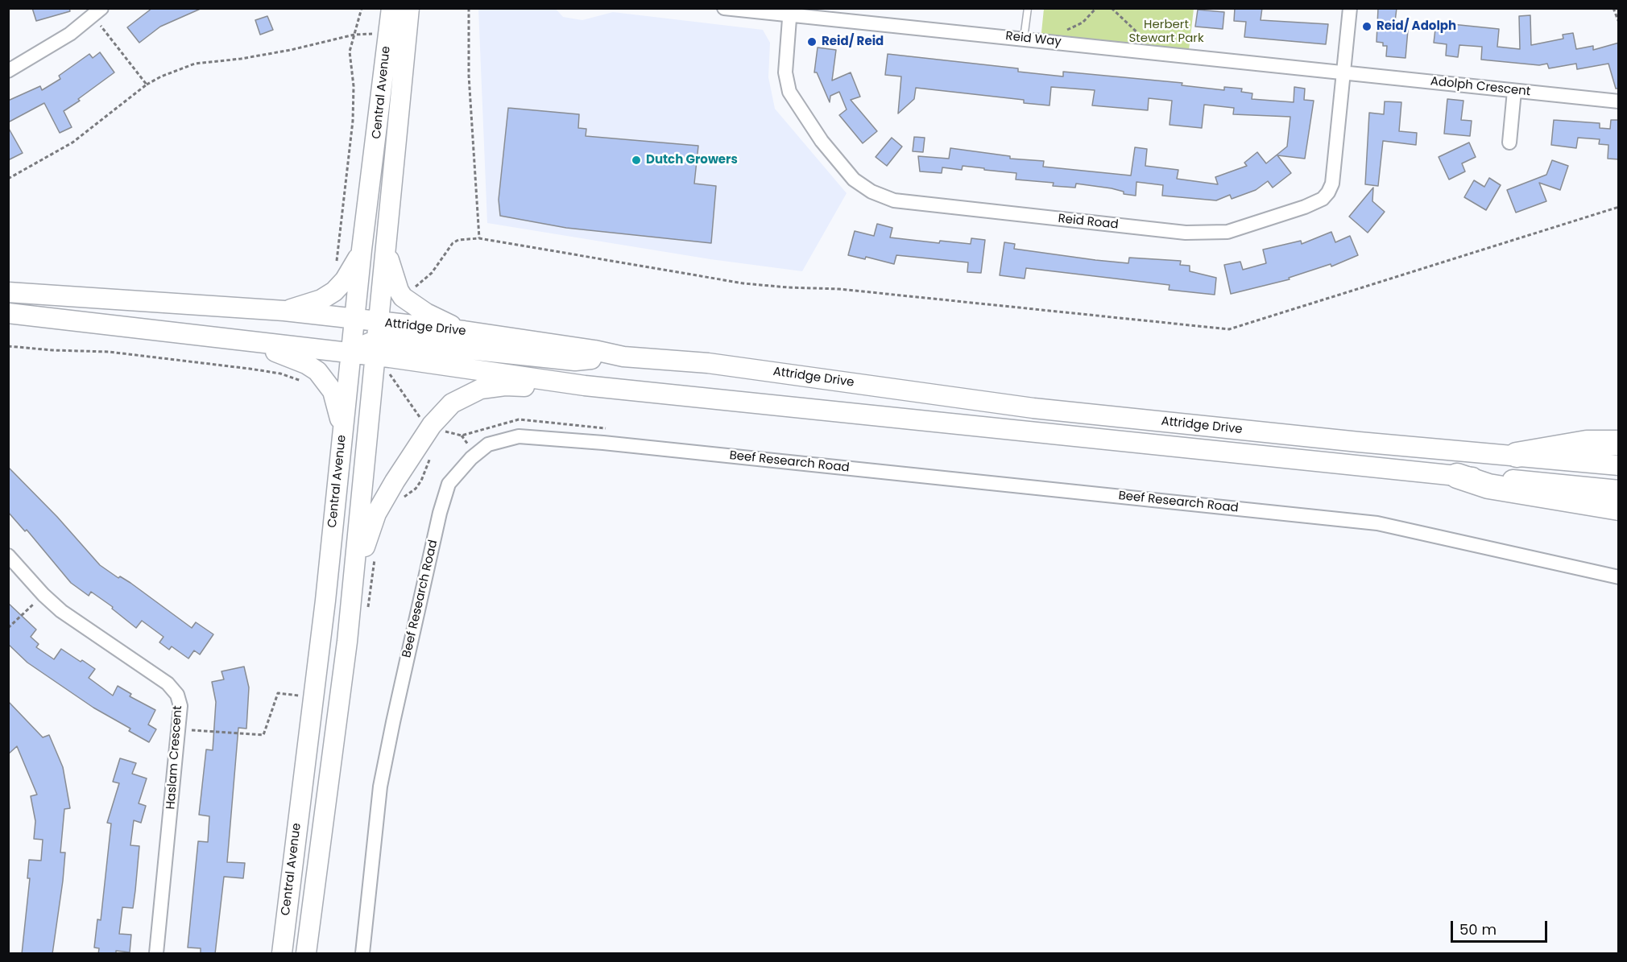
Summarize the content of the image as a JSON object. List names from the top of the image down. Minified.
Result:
{"streets":{"main road":["Central Avenue","Attridge Drive"],"street":["Reid Way","Adolph Crescent","Reid Road","Beef Research Road","Haslam Crescent"]},"crossings":[["Reid Way","Adolph Crescent"],["Reid Way","Reid Road"],["Adolph Crescent","Reid Road"],["Central Avenue","Attridge Drive"]],"parks":["Herbert Stewart Park"],"places":["Reid/ Adolph","Reid/ Reid","Dutch Growers"],"scale_bar":"50 m"}
